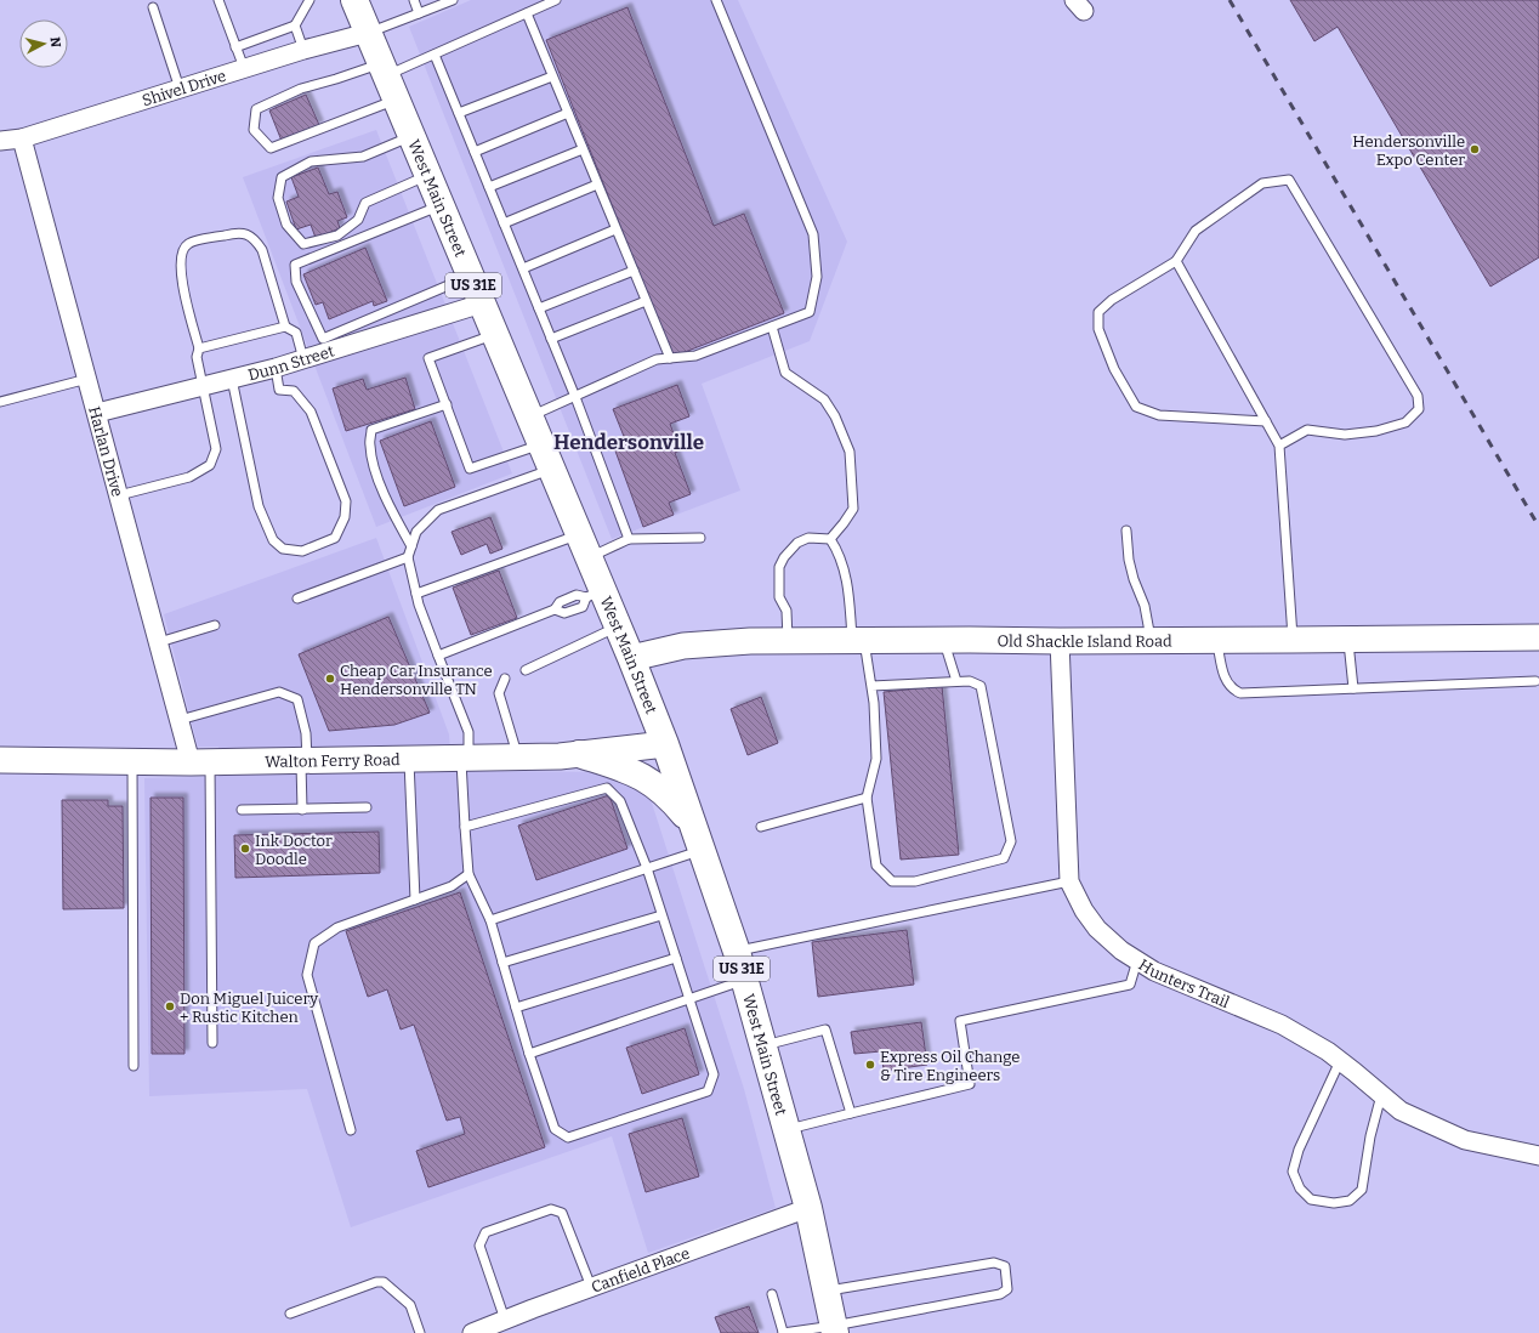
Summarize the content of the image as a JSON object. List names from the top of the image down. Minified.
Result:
{"streets":{"main road":["West Main Street","US 31E"],"street":["Shivel Drive","Dunn Street","Harlan Drive","Old Shackle Island Road","Walton Ferry Road","Hunters Trail","Canfield Place"]},"crossings":[["Shivel Drive","West Main Street"],["Shivel Drive","Harlan Drive"],["West Main Street","Dunn Street"],["West Main Street","Old Shackle Island Road"],["West Main Street","Walton Ferry Road"],["West Main Street","Canfield Place"],["Dunn Street","Harlan Drive"],["Harlan Drive","Walton Ferry Road"],["Old Shackle Island Road","Hunters Trail"]],"districts":["Hendersonville"],"places":["Hendersonville Expo Center","Cheap Car Insurance Hendersonville TN","Ink Doctor Doodle","Don Miguel Juicery + Rustic Kitchen","Express Oil Change & Tire Engineers"],"north":"right"}
